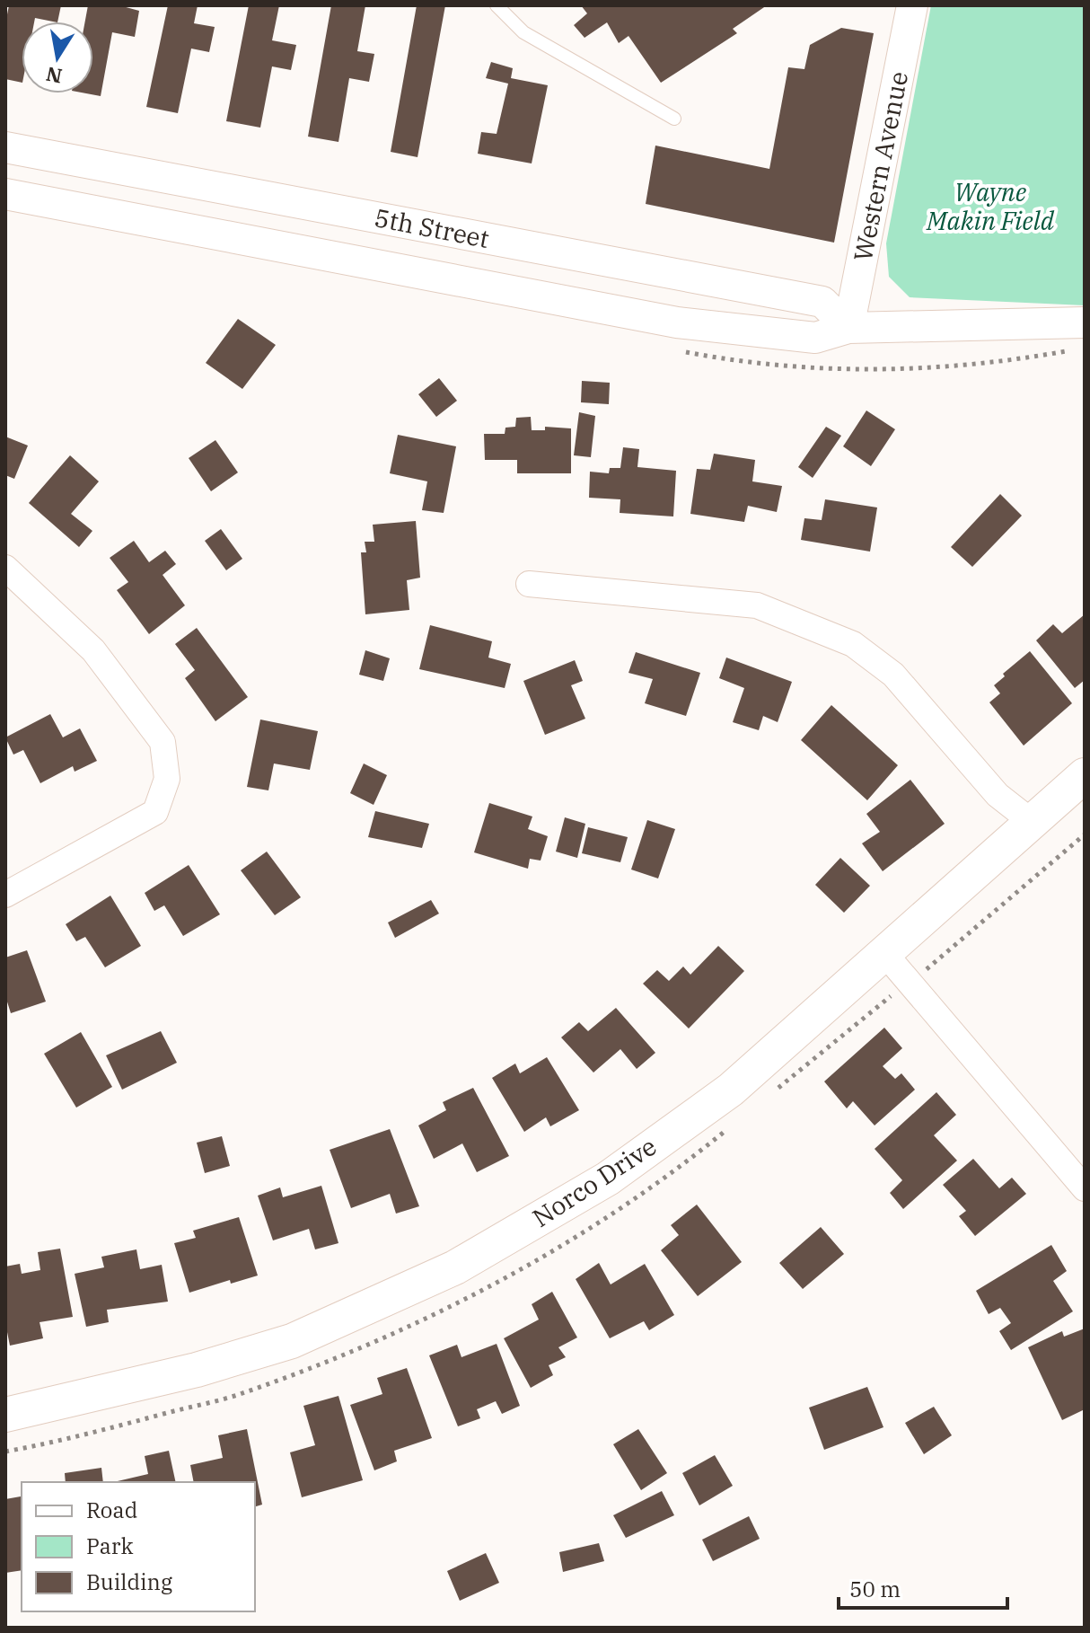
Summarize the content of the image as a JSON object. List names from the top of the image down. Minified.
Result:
{"streets":{"main road":["Norco Drive"],"street":["Western Avenue","5th Street"]},"crossings":[["Western Avenue","5th Street"]],"parks":["Wayne Makin Field"],"legend":["Road","Park","Building"],"scale_bar":"50 m","north":"bottom"}
